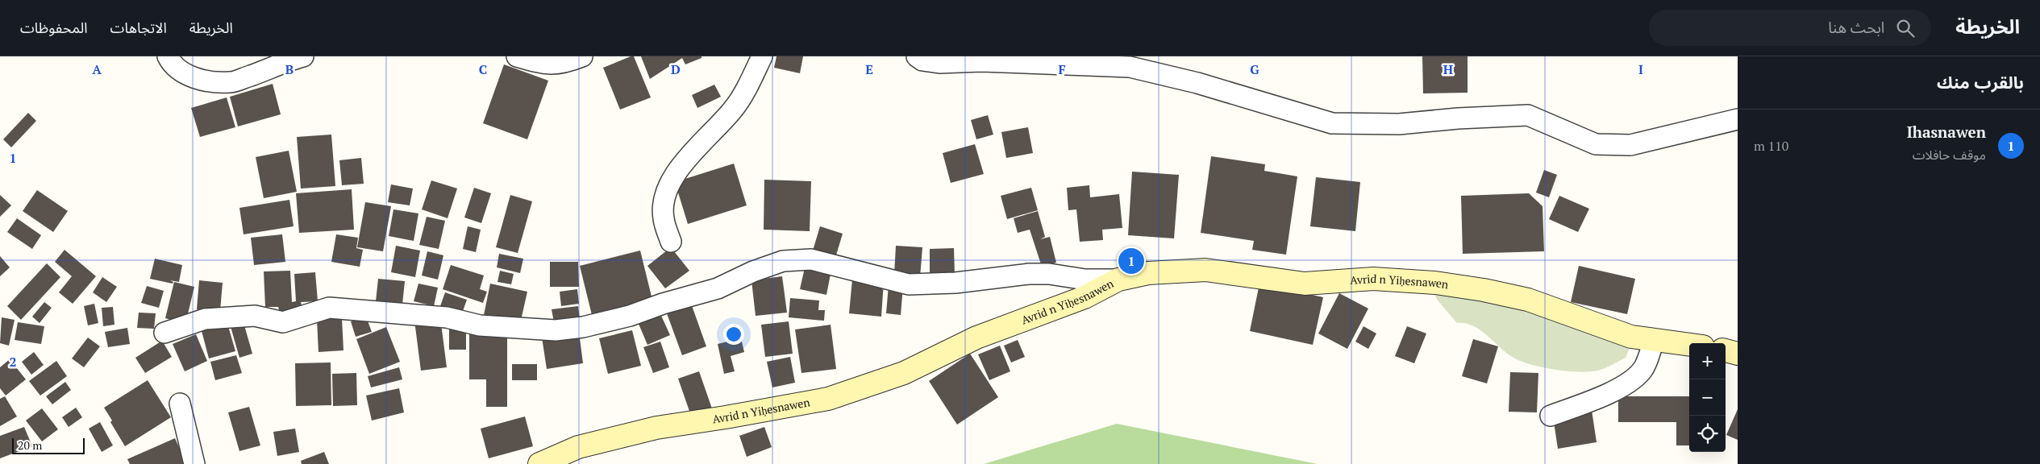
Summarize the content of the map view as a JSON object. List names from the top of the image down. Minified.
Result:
{"streets":{"street":["Avrid n Yiḥesnawen"]},"scale_bar":"20 m","page":{"header":"الخريطة","search":"ابحث هنا","nav":["الخريطة","الاتجاهات","المحفوظات"],"heading":"بالقرب منك","list":[{"mark":"1","name":"Ihasnawen","note":"موقف حافلات","value":"110 m"}],"pins":"1","map_buttons":["+","−"],"scale":"20 m"},"grid":{"columns":["A","B","C","D","E","F","G","H","I"],"rows":["1","2"]}}
